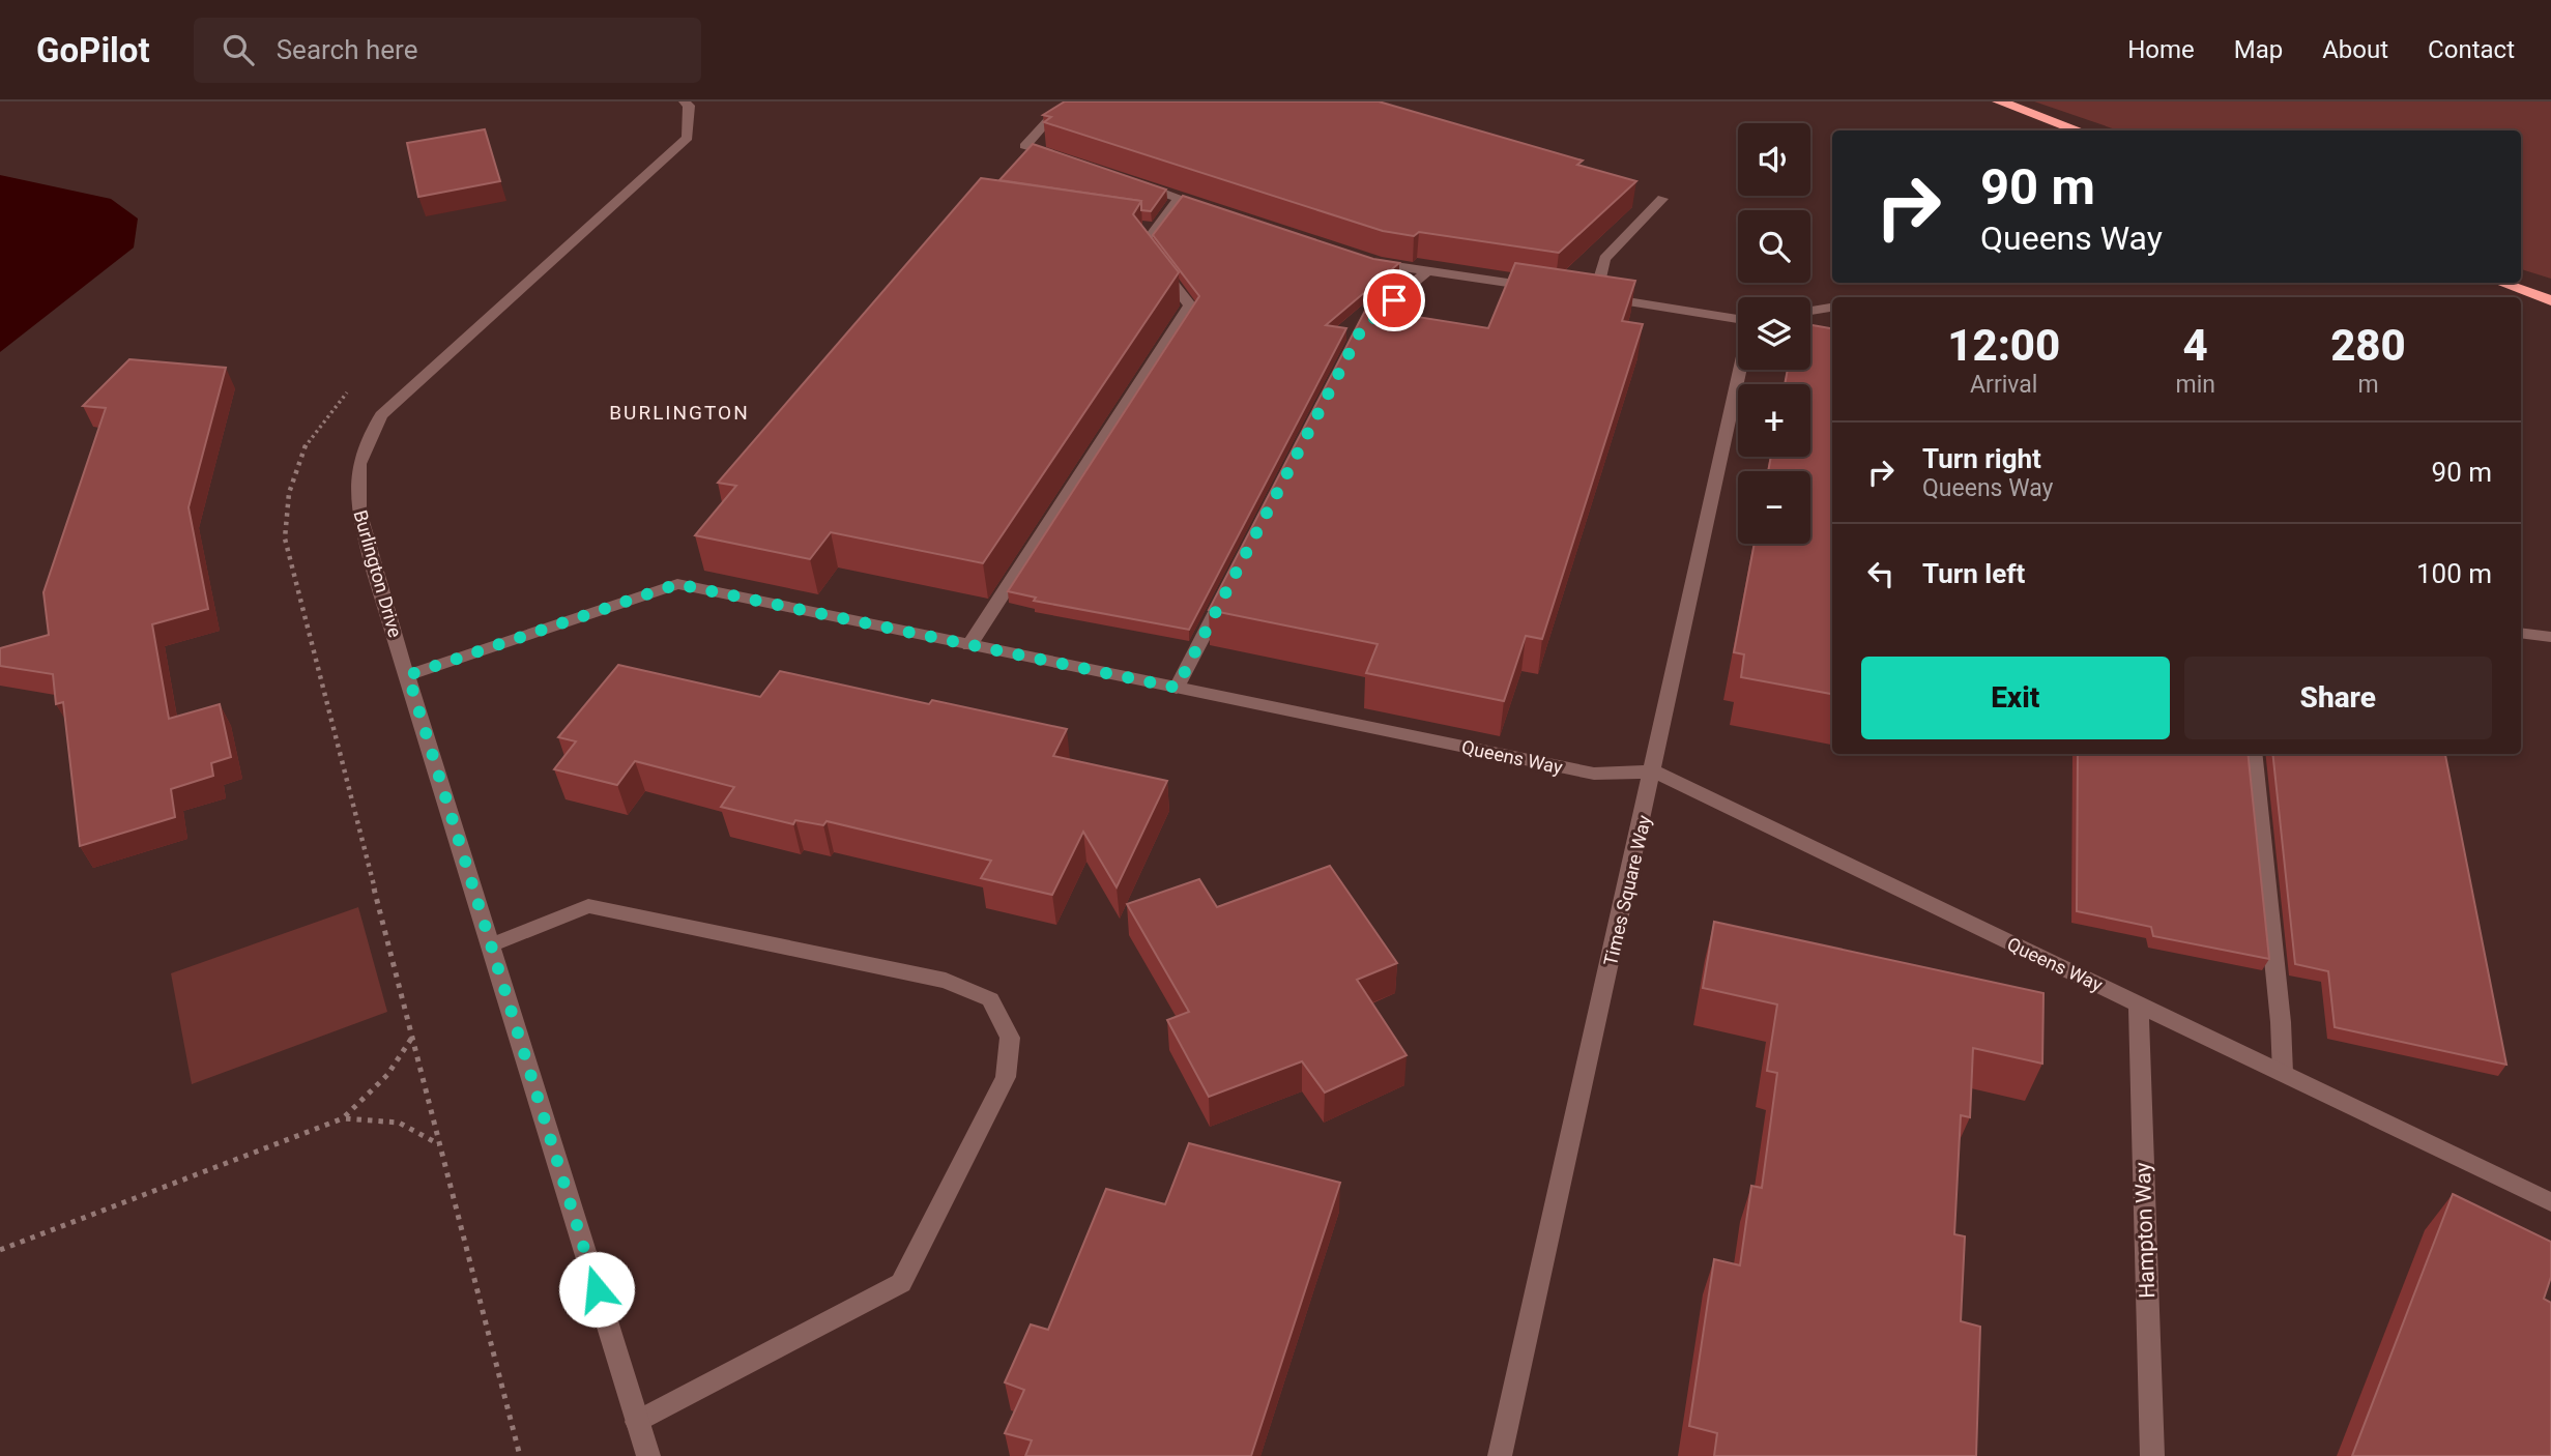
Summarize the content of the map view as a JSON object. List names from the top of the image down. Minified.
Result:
{"streets":{"street":["Burlington Drive","Queens Way","Times Square Way","Hampton Way"]},"crossings":[["Burlington Drive","Queens Way"],["Queens Way","Times Square Way"],["Queens Way","Hampton Way"]],"districts":["BURLINGTON"],"page":{"header":"GoPilot","search":"Search here","nav":["Home","Map","About","Contact"],"map_buttons":["+","−"],"turn":["90 m","Queens Way"],"eta":["12:00","Arrival","4","min","280","m"],"list":[{"name":"Turn right","note":"Queens Way","value":"90 m"},{"name":"Turn left","value":"100 m"}],"buttons":["Exit","Share"]}}
